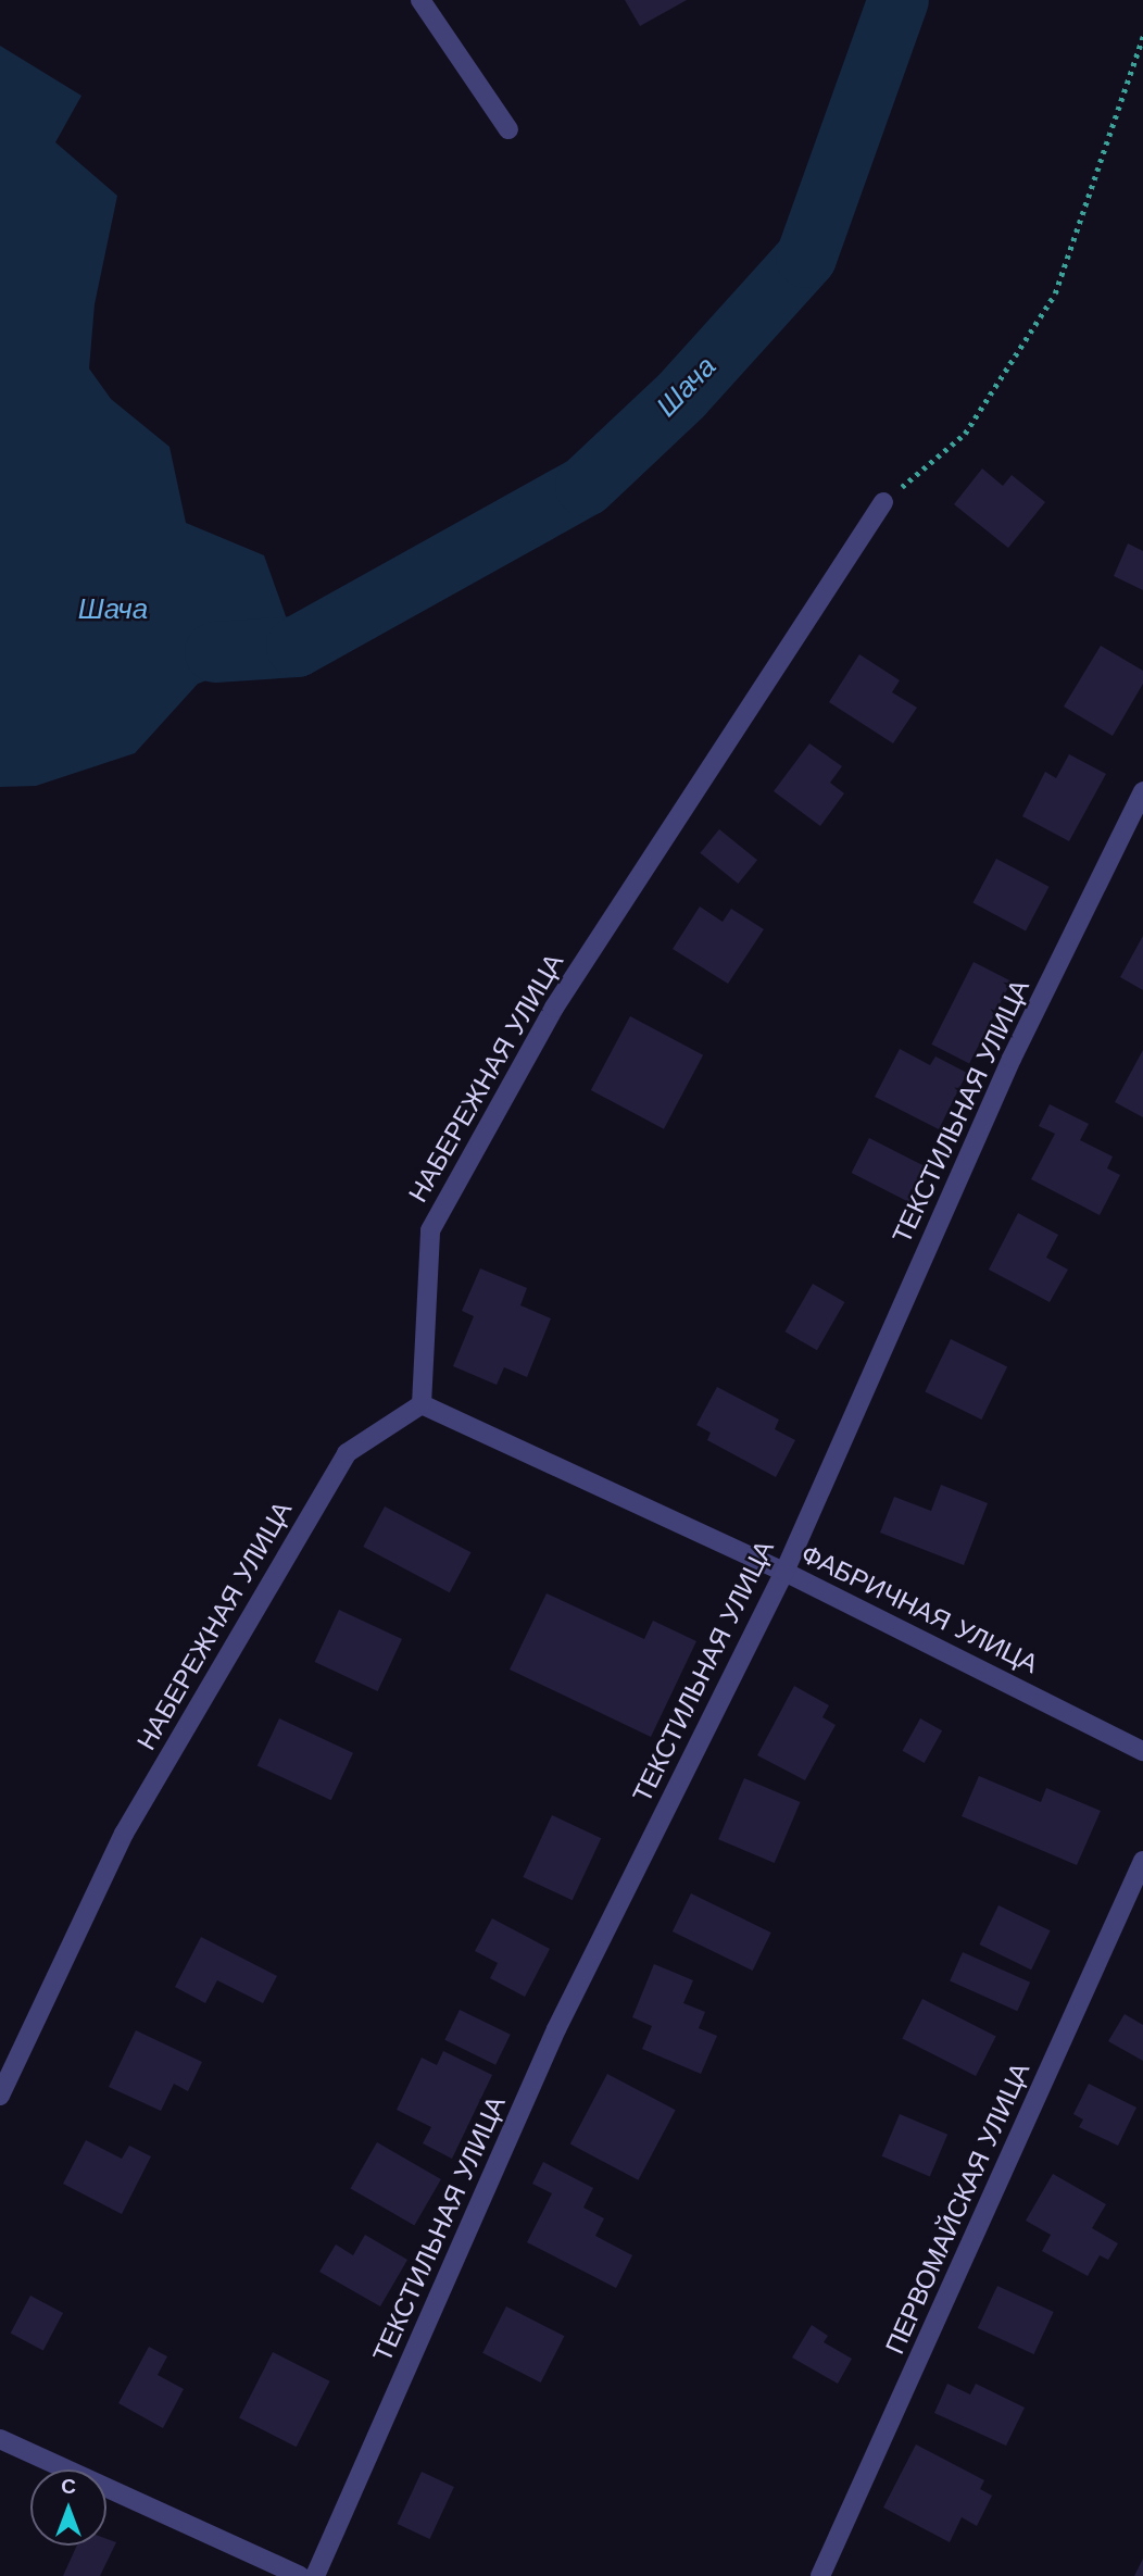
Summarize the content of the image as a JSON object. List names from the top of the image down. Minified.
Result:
{"streets":{"street":["НАБЕРЕЖНАЯ УЛИЦА","ТЕКСТИЛЬНАЯ УЛИЦА","ФАБРИЧНАЯ УЛИЦА","ПЕРВОМАЙСКАЯ УЛИЦА"]},"crossings":[["НАБЕРЕЖНАЯ УЛИЦА","ФАБРИЧНАЯ УЛИЦА"],["ТЕКСТИЛЬНАЯ УЛИЦА","ФАБРИЧНАЯ УЛИЦА"]],"water":["Шача"],"north":"top"}
